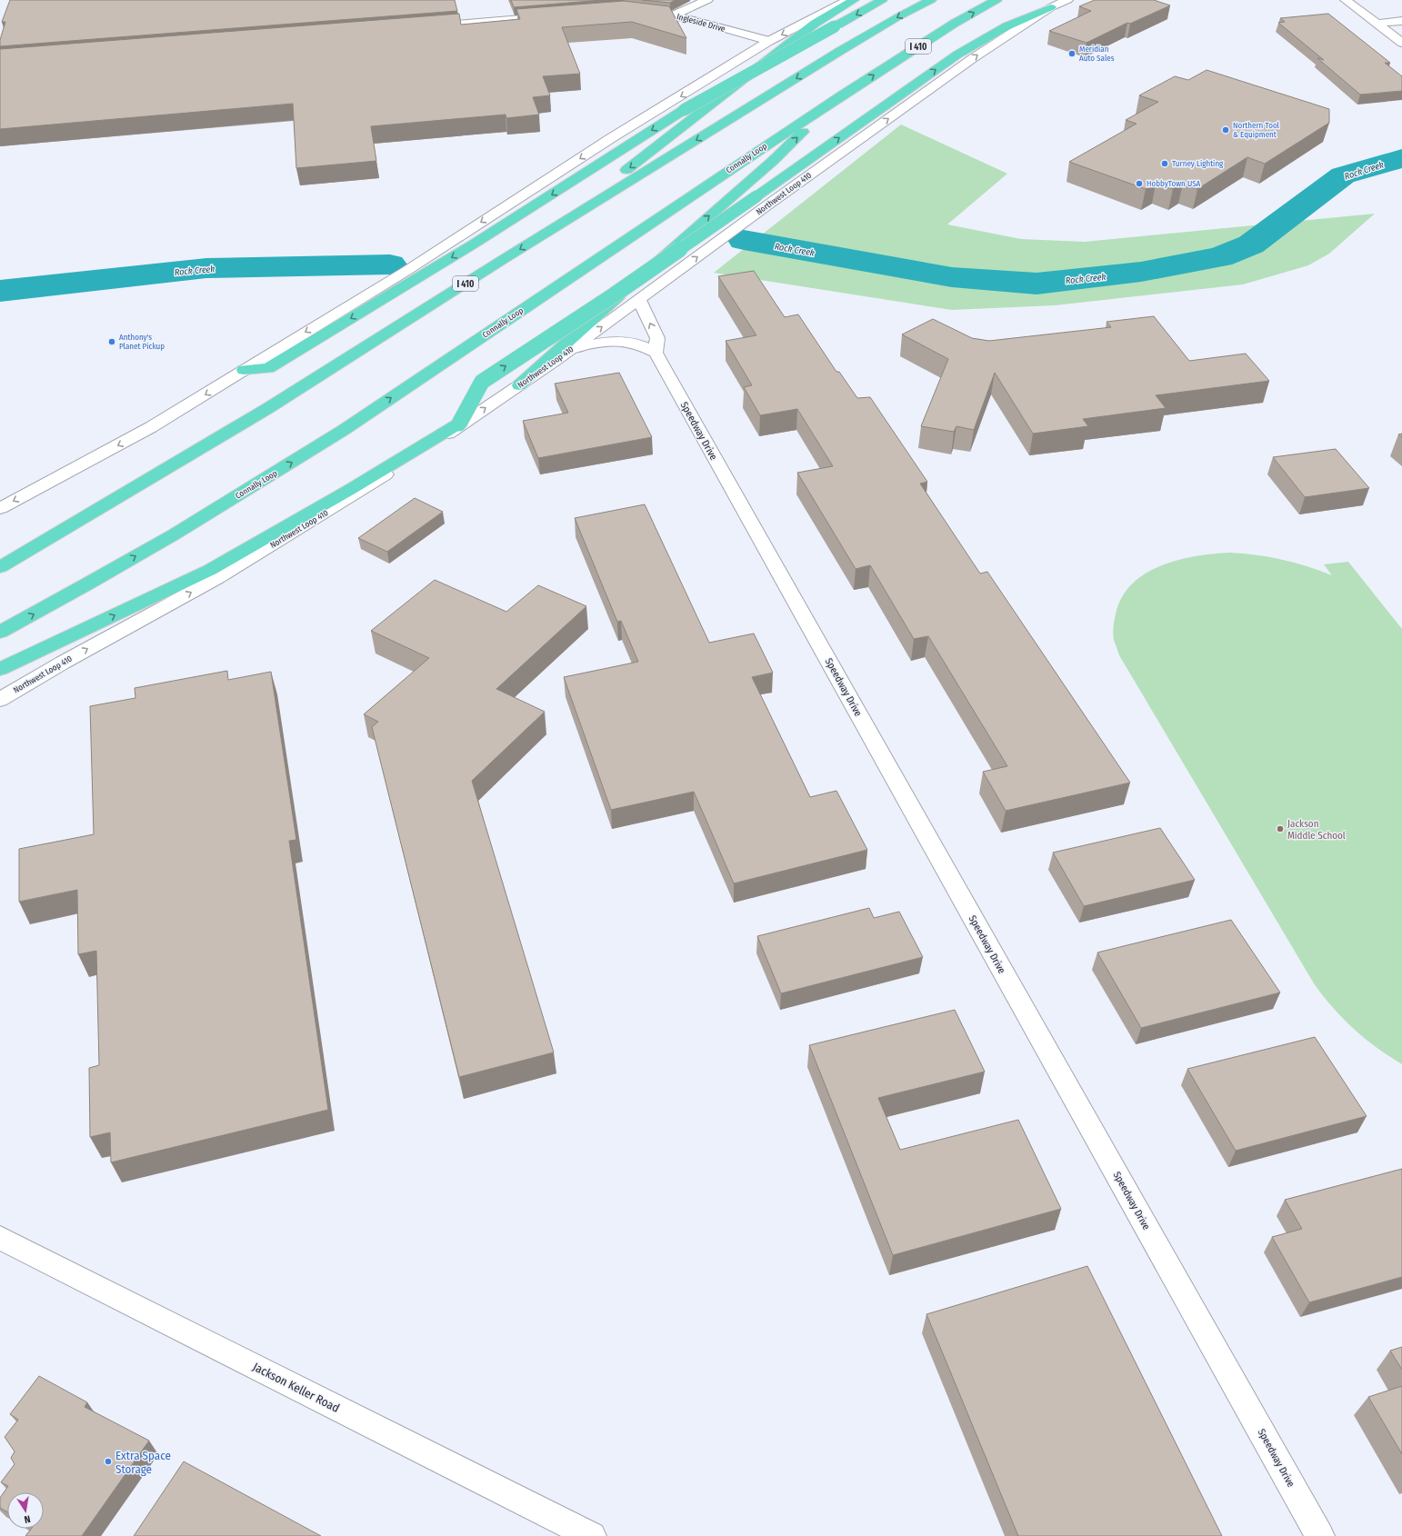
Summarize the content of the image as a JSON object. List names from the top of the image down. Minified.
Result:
{"streets":{"highway":["I 410","Connally Loop"],"main road":["Ingleside Drive","Northwest Loop 410","Speedway Drive","Jackson Keller Road"]},"water":["Rock Creek"],"places":["Meridian Auto Sales","Northern Tool & Equipment","Turney Lighting","HobbyTown USA","Anthony's Planet Pickup","Jackson Middle School","Extra Space Storage"],"north":"bottom"}
